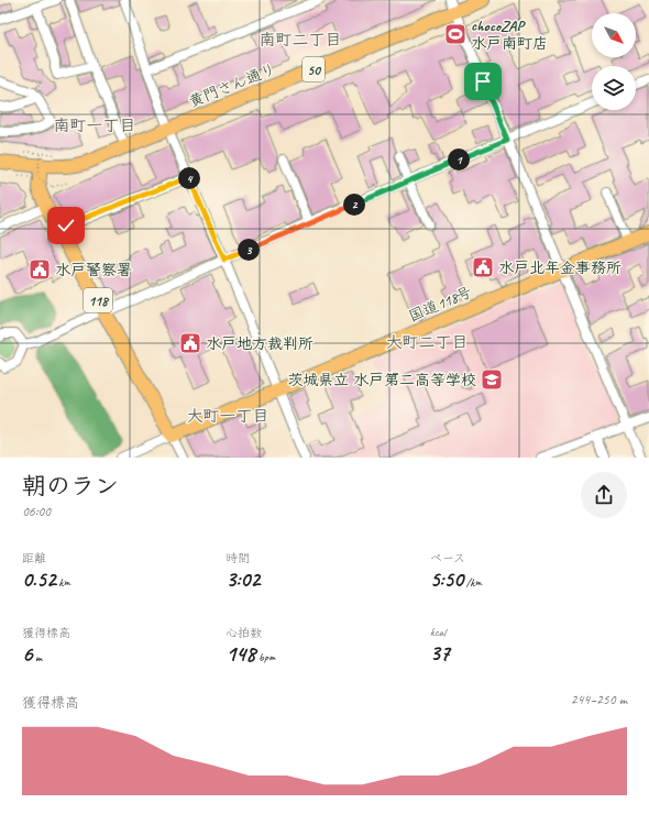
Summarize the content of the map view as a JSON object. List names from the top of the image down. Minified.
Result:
{"streets":{"highway":["50","黄門さん通り","118","国道118号"]},"crossings":[["50","黄門さん通り"],["50","118"],["黄門さん通り","118"],["118","国道118号"]],"districts":["南町二丁目","南町一丁目","大町二丁目","大町一丁目"],"places":{"sports":["chocoZAP 水戸南町店"],"public building":["水戸北年金事務所","水戸警察署","水戸地方裁判所"],"school or university":["茨城県立 水戸第二高等学校"]},"north":"bottom right","page":{"pins":["1","4","2","3"],"heading":["朝のラン","06:00"],"stats":[["距離","0.52 km"],["時間","3:02"],["ペース","5:50 /km"],["獲得標高","6 m"],["心拍数","148 bpm"],["kcal","37"]],"chart":["獲得標高","244–250 m"]}}
